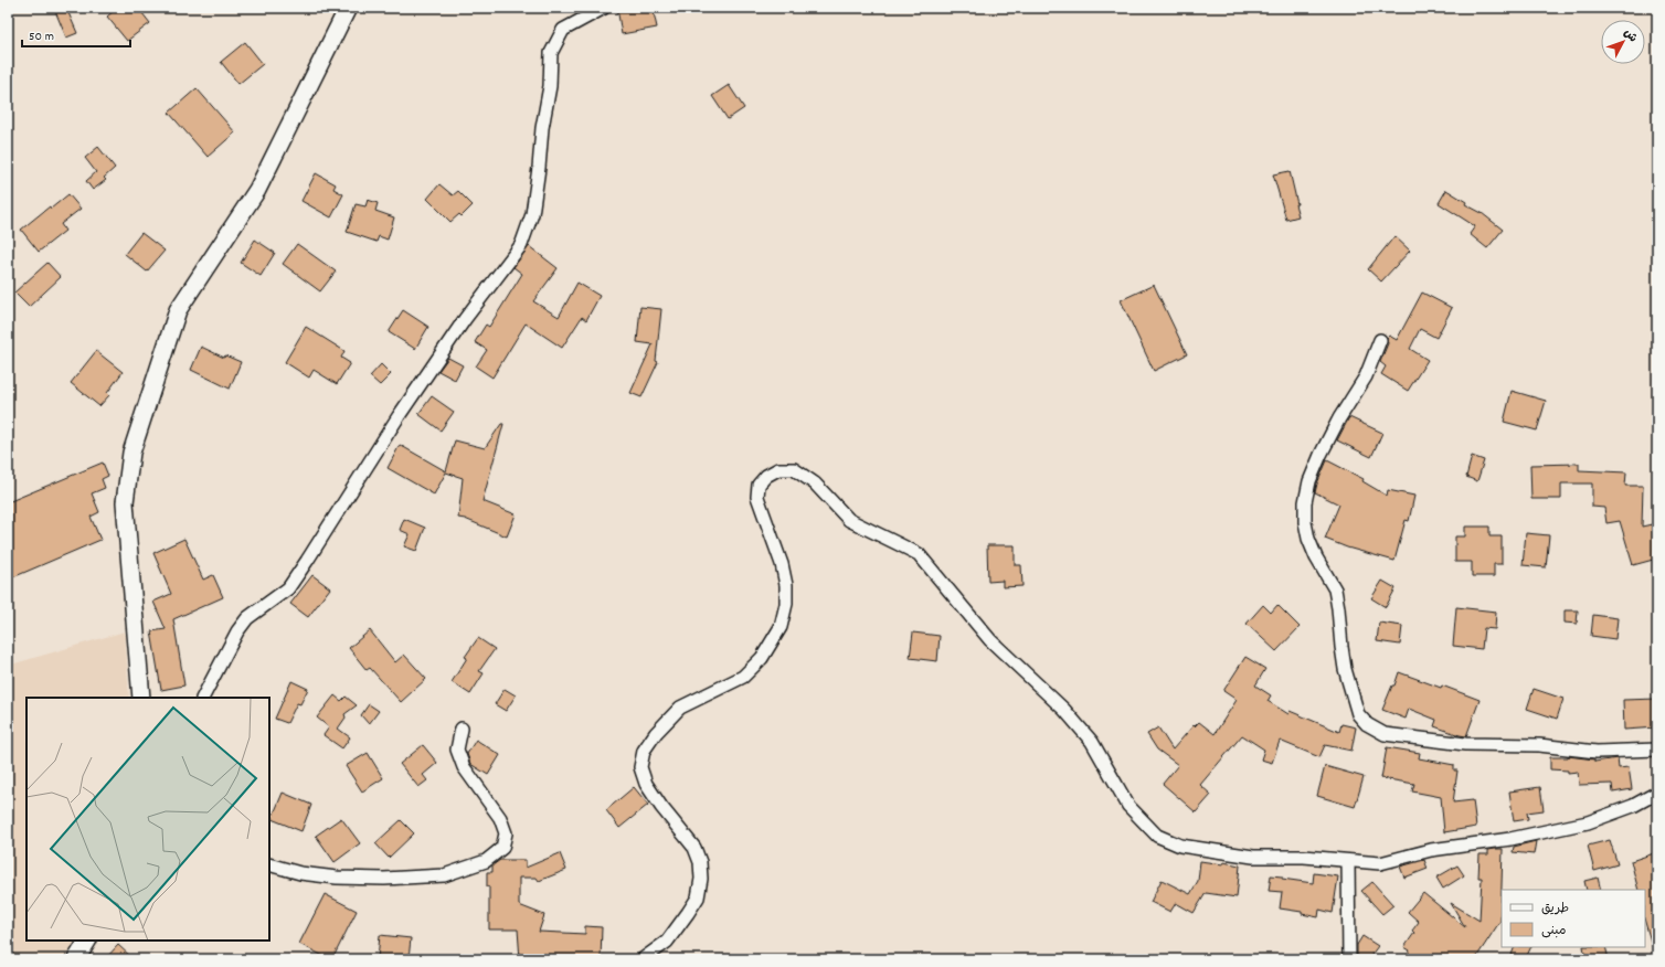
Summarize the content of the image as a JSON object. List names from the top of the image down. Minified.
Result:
{"legend":["طريق","مبنى"],"scale_bar":"50 m","north":"top right"}
